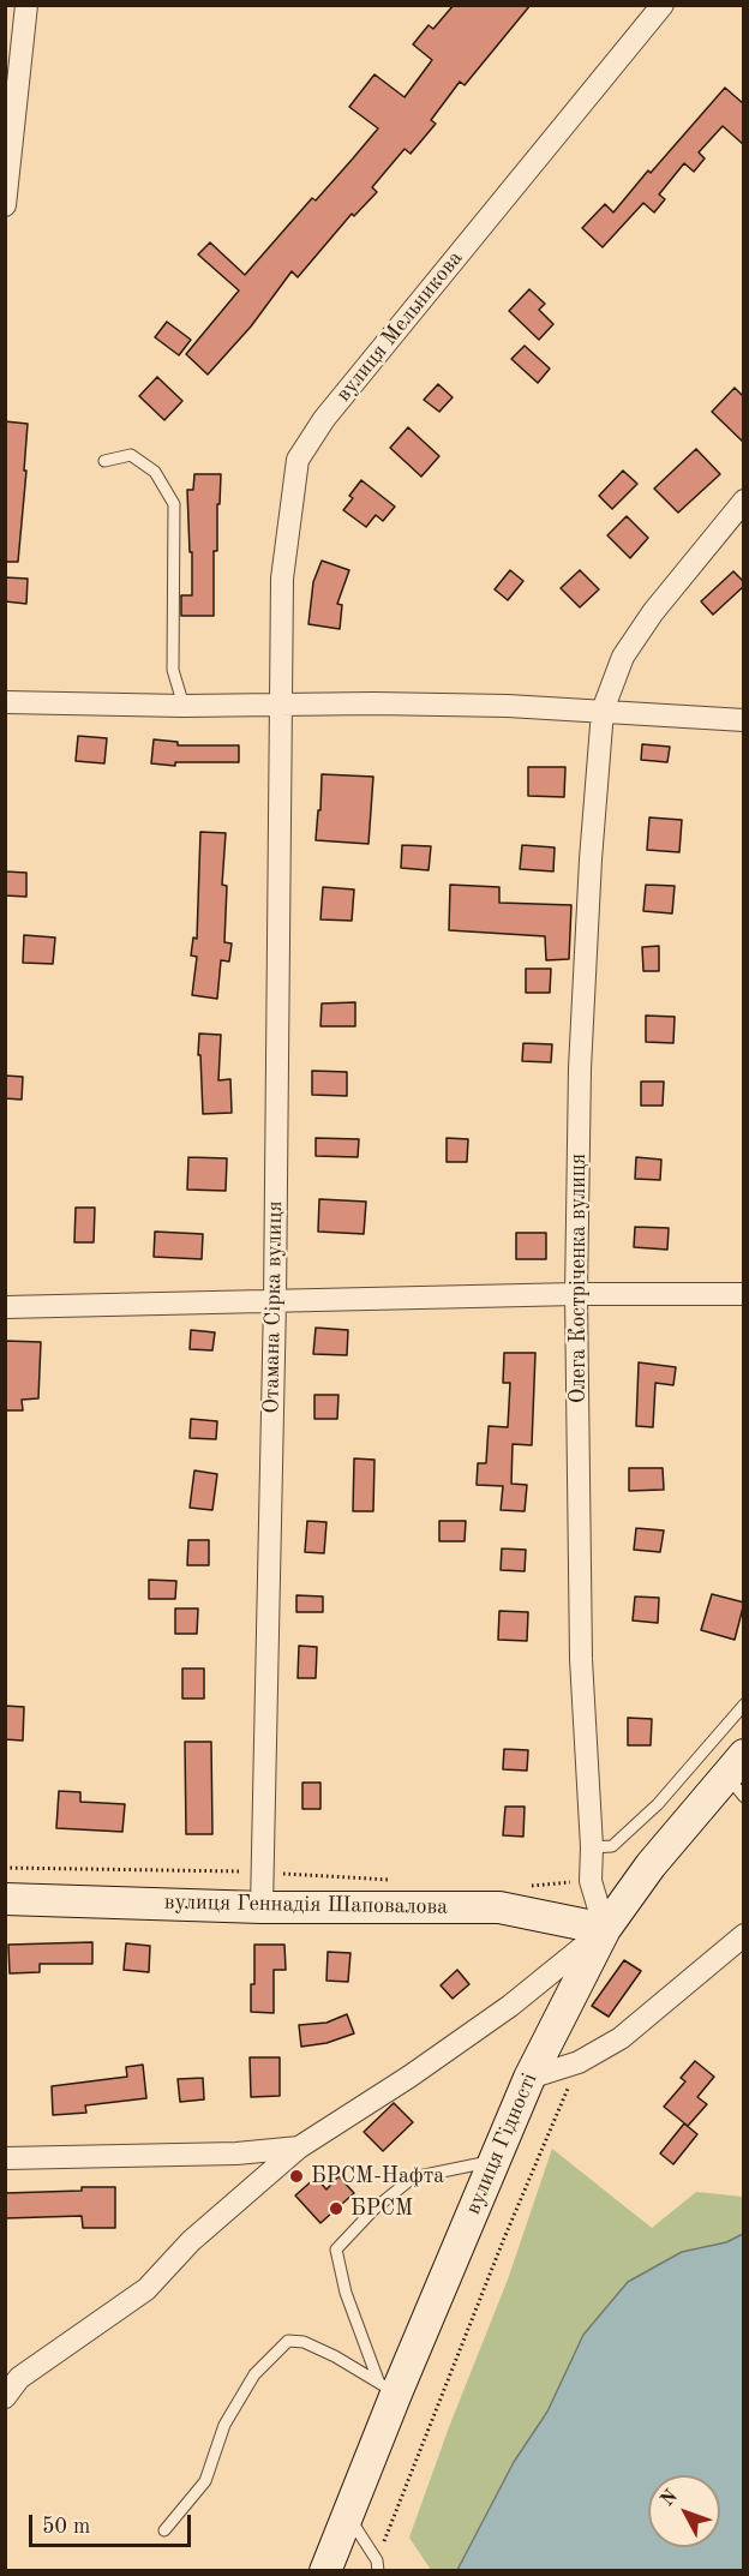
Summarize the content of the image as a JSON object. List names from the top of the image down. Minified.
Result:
{"streets":{"main road":["вулиця Геннадія Шаповалова","вулиця Гідності"],"street":["вулиця Мельникова","Олега Костріченка вулиця","Отамана Сірка вулиця"]},"crossings":[["вулиця Мельникова","Отамана Сірка вулиця"],["Олега Костріченка вулиця","вулиця Геннадія Шаповалова"],["Олега Костріченка вулиця","вулиця Гідності"],["Отамана Сірка вулиця","вулиця Геннадія Шаповалова"],["вулиця Геннадія Шаповалова","вулиця Гідності"]],"places":["БРСМ-Нафта","БРСМ"],"scale_bar":"50 m","north":"top left"}
